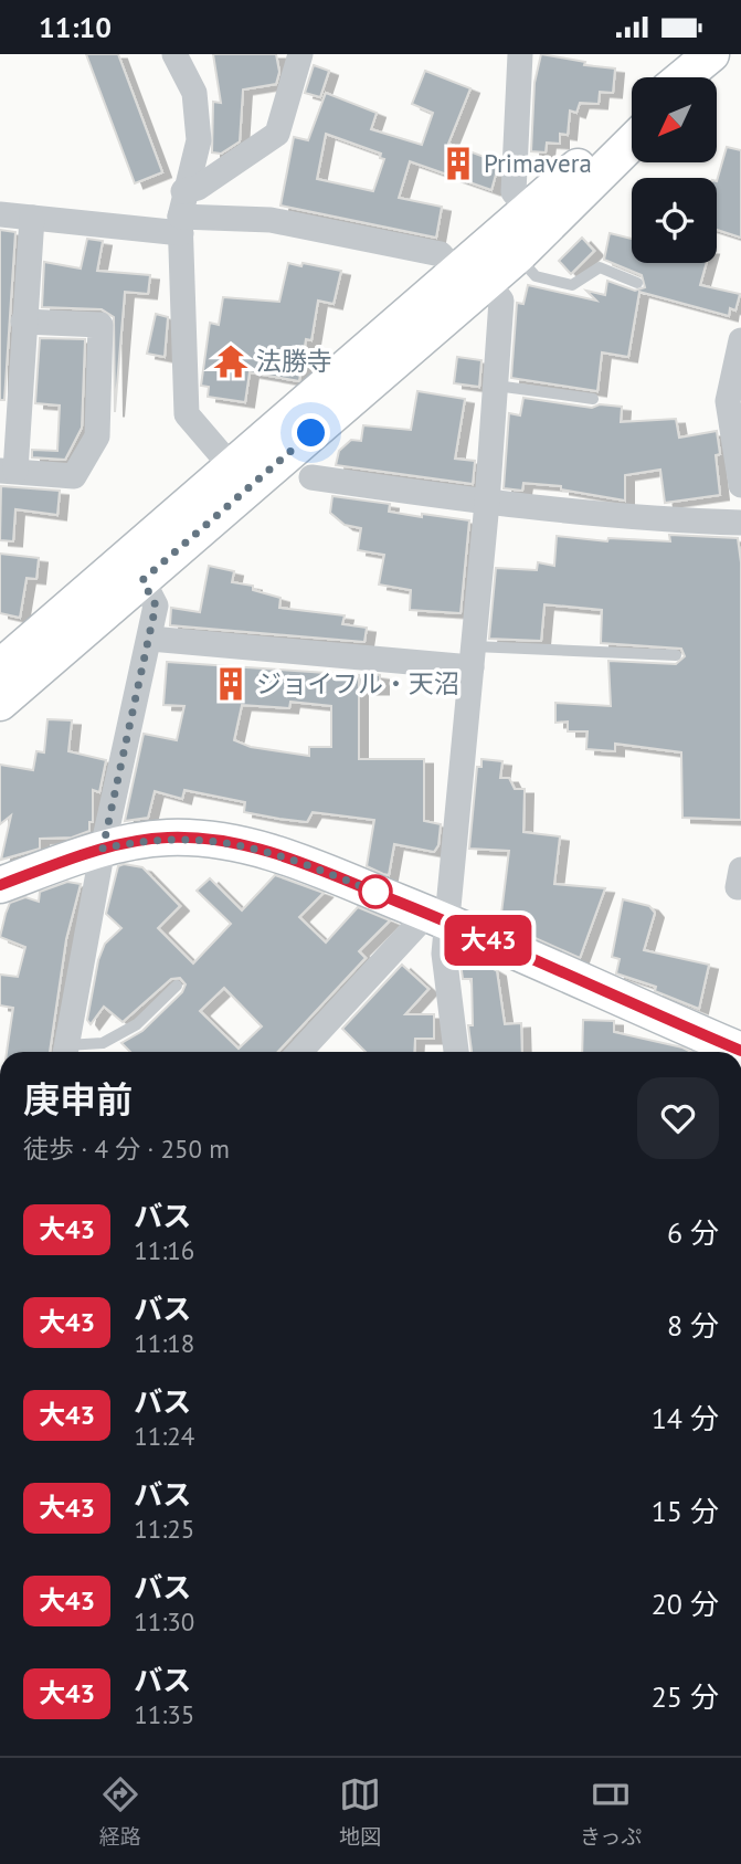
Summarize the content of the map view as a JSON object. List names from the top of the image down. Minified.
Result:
{"places":{"building":["Primavera","ジョイフル・天沼"],"temple":["法勝寺"]},"lines":["bus line 大43"],"north":"bottom left","page":{"status":"11:10","on_map":"大43","heading":["庚申前","徒歩 · 4 分 · 250 m"],"list":[{"mark":"大43","name":"バス","note":"11:16","value":"6 分"},{"mark":"大43","name":"バス","note":"11:18","value":"8 分"},{"mark":"大43","name":"バス","note":"11:24","value":"14 分"},{"mark":"大43","name":"バス","note":"11:25","value":"15 分"},{"mark":"大43","name":"バス","note":"11:30","value":"20 分"},{"mark":"大43","name":"バス","note":"11:35","value":"25 分"}],"tabs":["経路","地図","きっぷ"]}}
